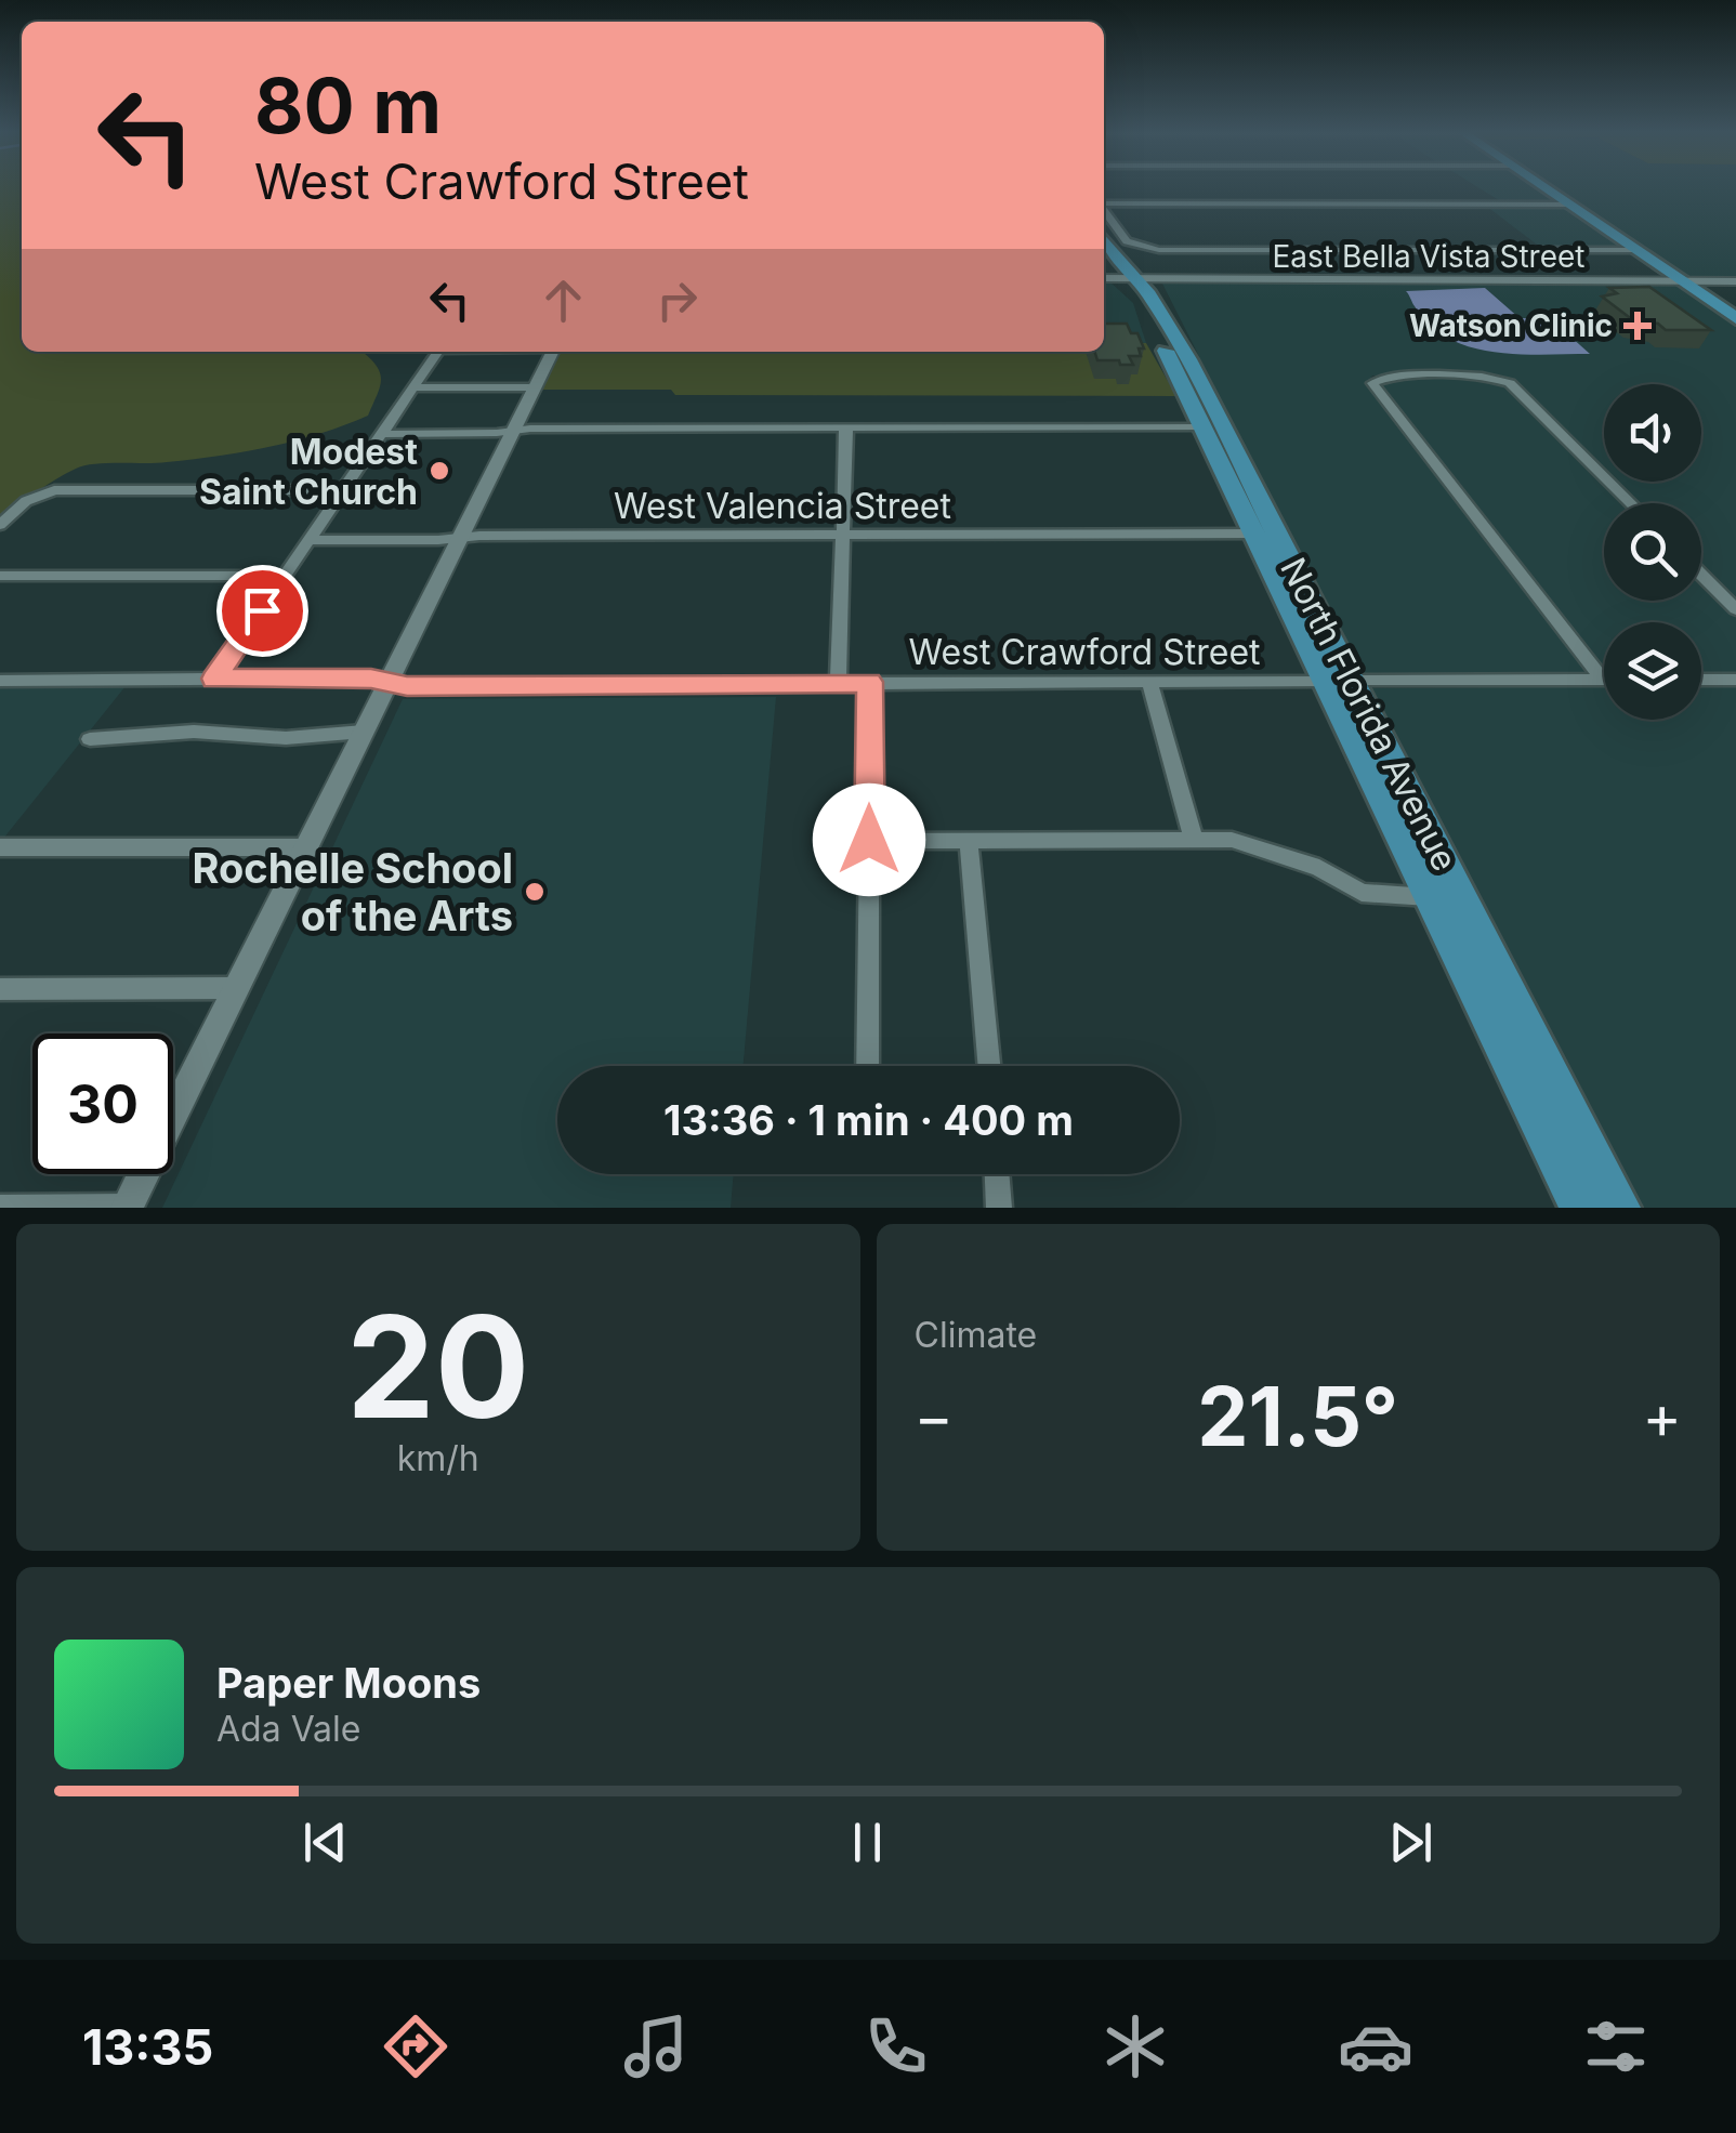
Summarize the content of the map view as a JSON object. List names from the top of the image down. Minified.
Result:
{"streets":{"main road":["North Florida Avenue"],"street":["East Bella Vista Street","West Valencia Street","West Crawford Street"]},"crossings":[["East Bella Vista Street","North Florida Avenue"],["West Valencia Street","North Florida Avenue"],["West Crawford Street","North Florida Avenue"]],"places":{"health":["Watson Clinic"],"other":["Modest Saint Church","Rochelle School of the Arts"]},"page":{"turn":["80 m","West Crawford Street"],"limit":"30","trip":"13:36 · 1 min · 400 m","tile":[["20","km/h"],"Climate"],"heat":["−","21.5°","+"],"song":["Paper Moons","Ada Vale"],"tabs":"13:35"}}
